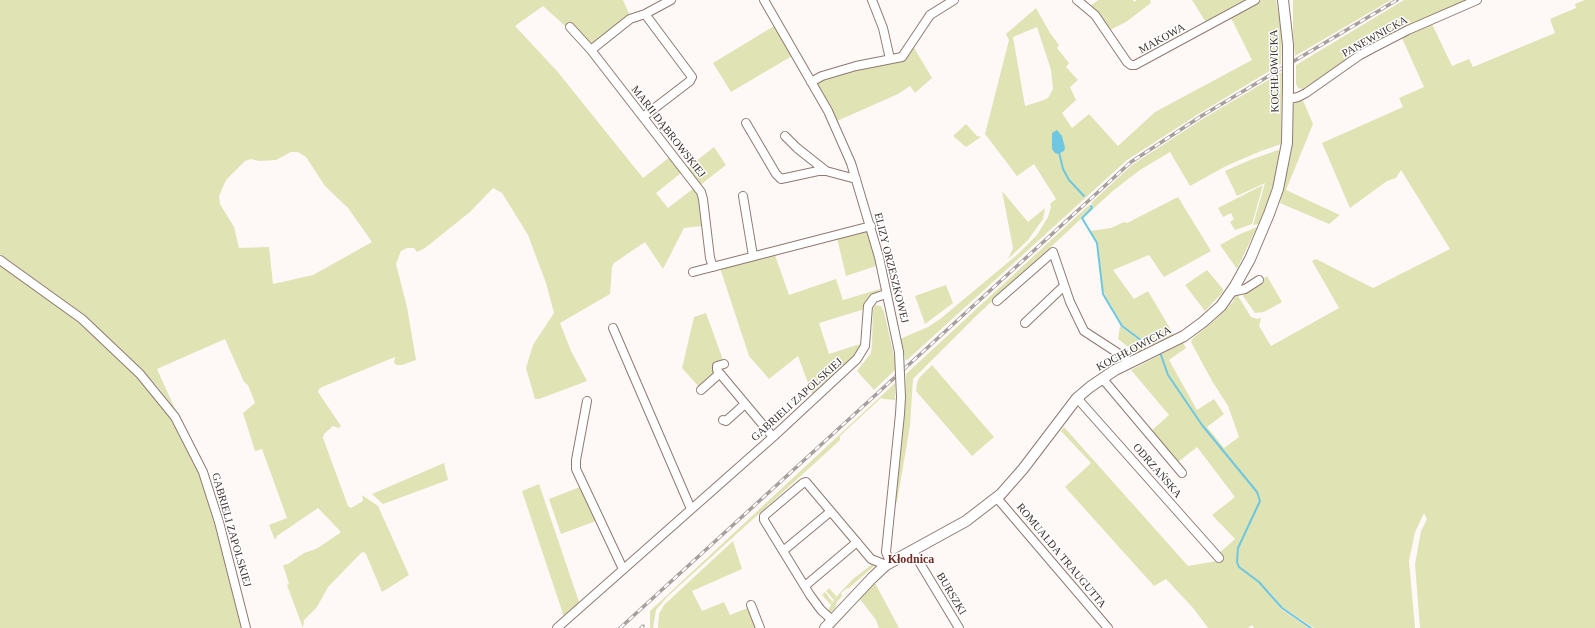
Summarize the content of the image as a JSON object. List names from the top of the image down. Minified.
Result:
{"streets":{"street":["PANEWNICKA","MAKOWA","KOCHŁOWICKA","MARII DĄBROWSKIEJ","ELIZY ORZESZKOWEJ","GABRIELI ZAPOLSKIEJ","ODRZAŃSKA","ROMUALDA TRAUGUTTA","BURSZKI"]},"crossings":[["PANEWNICKA","KOCHŁOWICKA"],["KOCHŁOWICKA","ELIZY ORZESZKOWEJ"],["KOCHŁOWICKA","ODRZAŃSKA"],["KOCHŁOWICKA","ROMUALDA TRAUGUTTA"],["KOCHŁOWICKA","BURSZKI"],["ELIZY ORZESZKOWEJ","GABRIELI ZAPOLSKIEJ"]],"districts":["Kłodnica"]}
